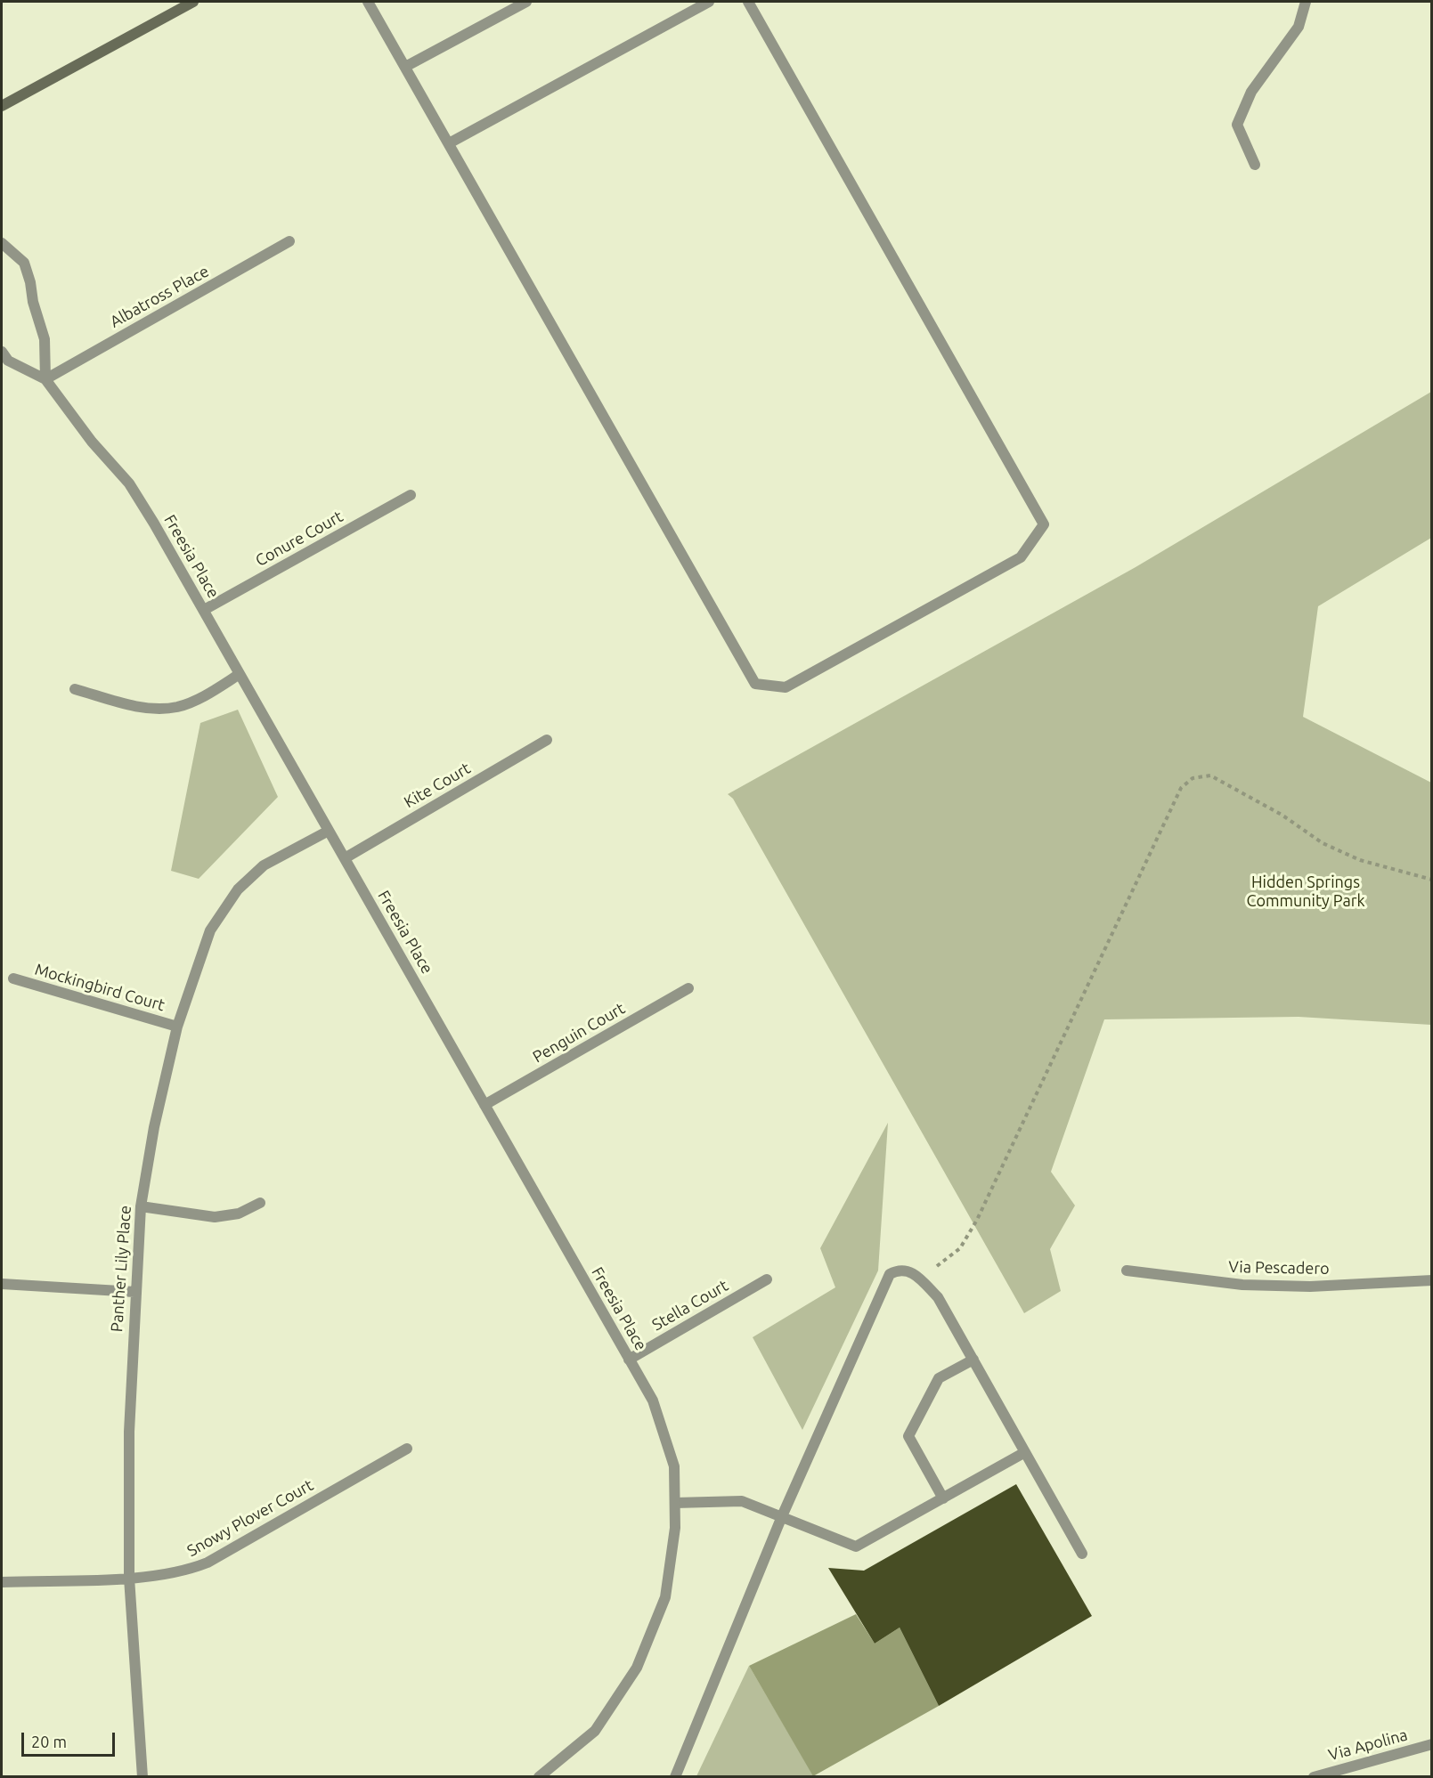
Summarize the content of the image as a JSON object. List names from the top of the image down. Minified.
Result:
{"streets":{"street":["Albatross Place","Conure Court","Freesia Place","Kite Court","Mockingbird Court","Penguin Court","Via Pescadero","Panther Lily Place","Stella Court","Snowy Plover Court","Via Apolina"]},"crossings":[["Albatross Place","Freesia Place"],["Conure Court","Freesia Place"],["Freesia Place","Kite Court"],["Freesia Place","Penguin Court"],["Freesia Place","Panther Lily Place"],["Freesia Place","Stella Court"],["Mockingbird Court","Panther Lily Place"],["Panther Lily Place","Snowy Plover Court"]],"parks":["Hidden Springs Community Park"],"scale_bar":"20 m"}
